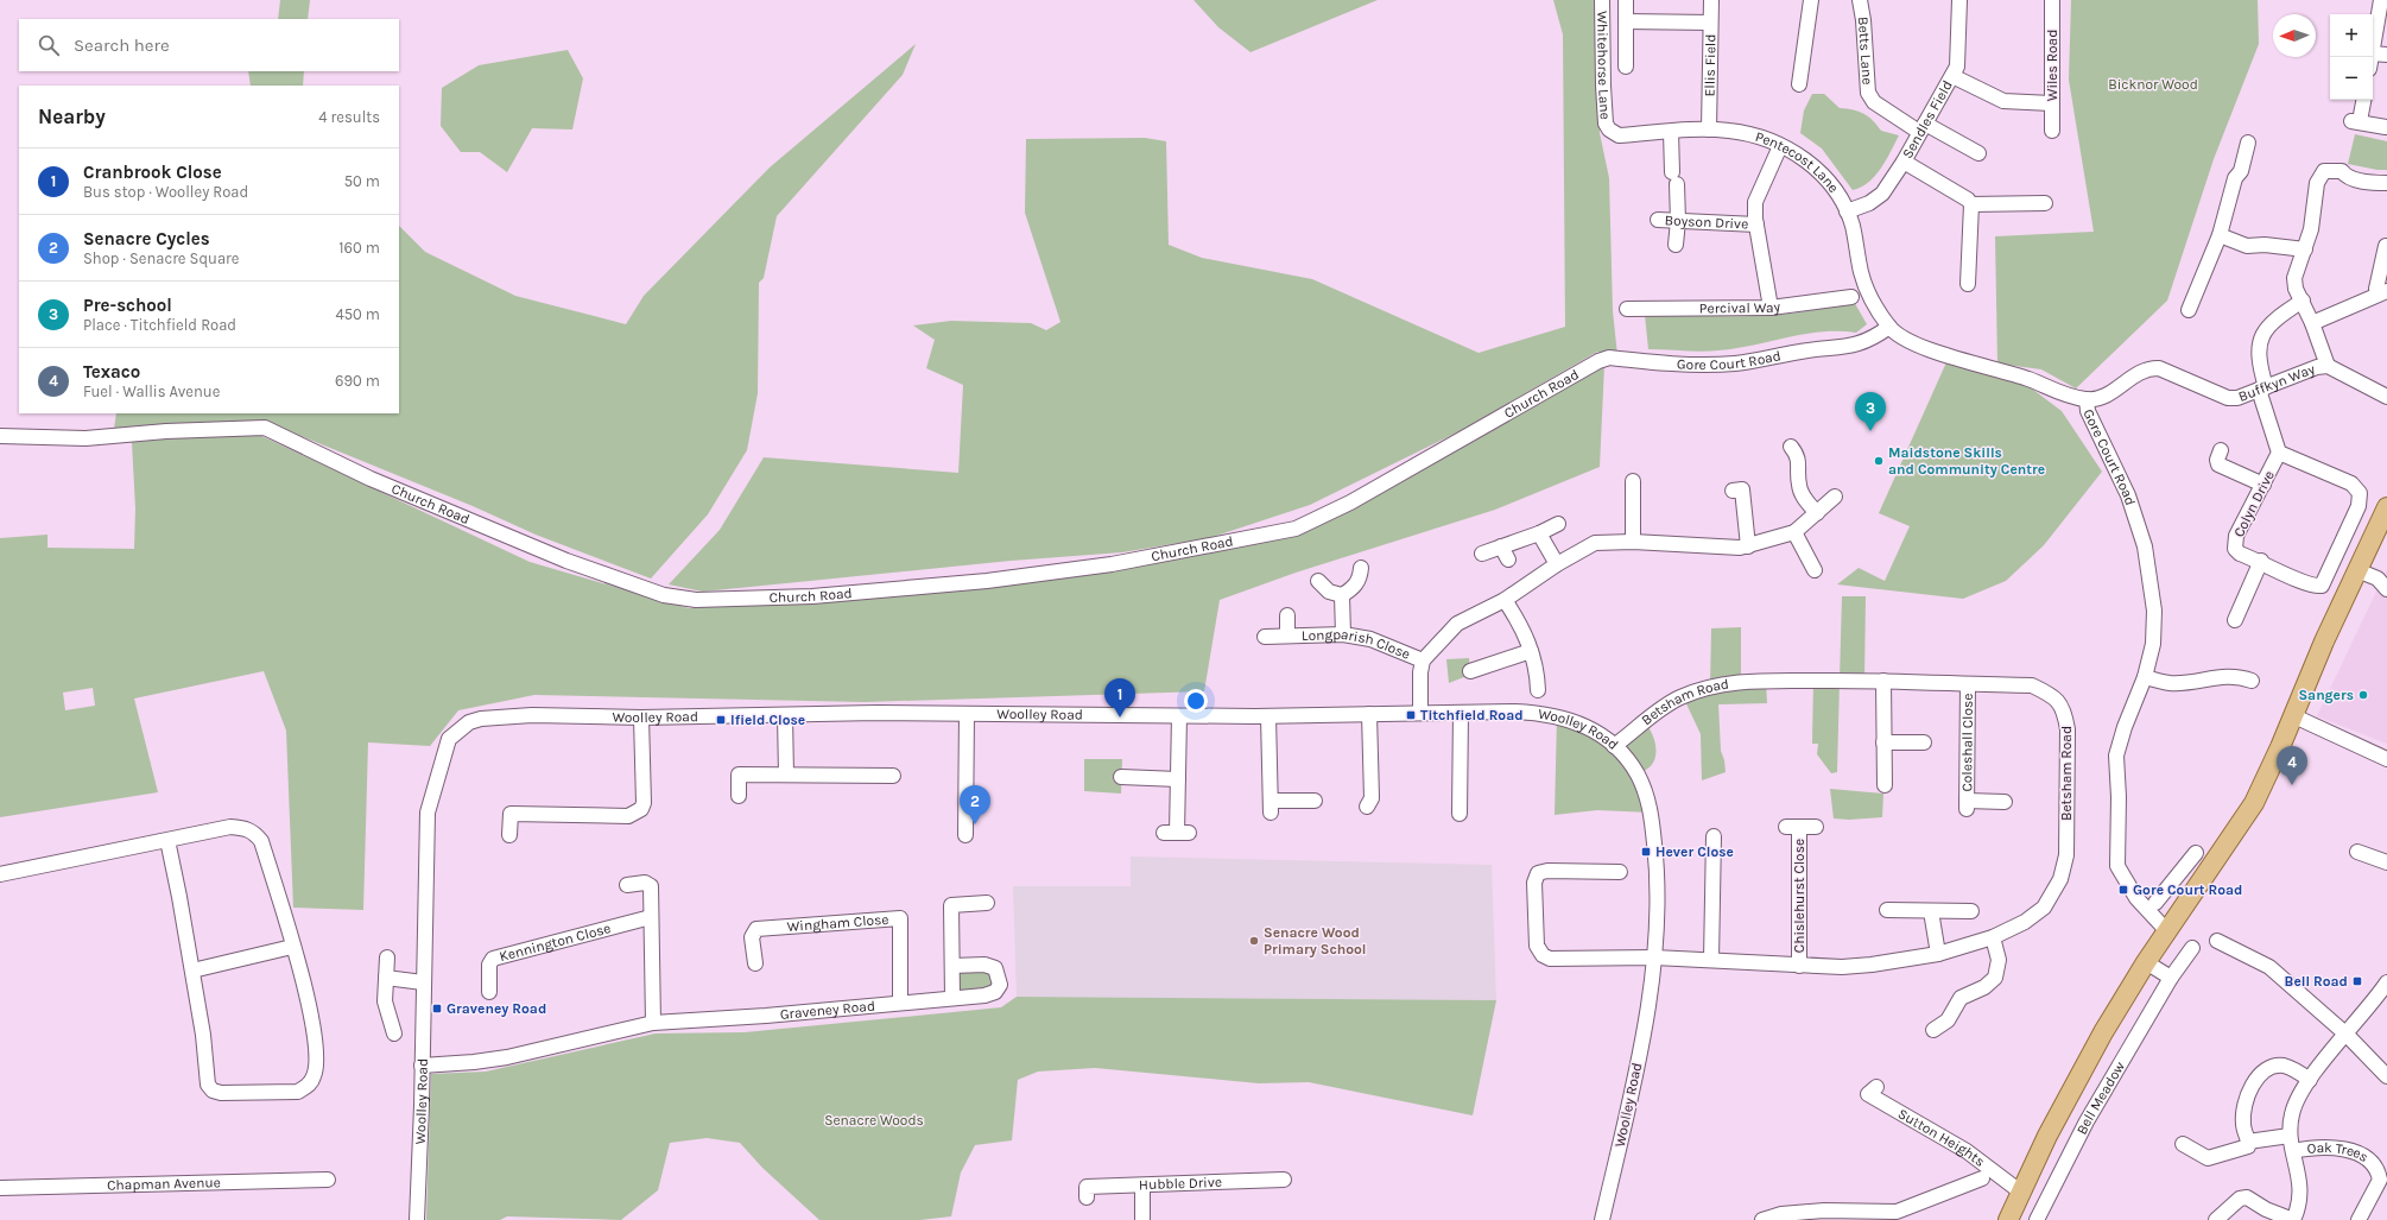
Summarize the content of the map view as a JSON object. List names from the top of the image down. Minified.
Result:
{"streets":{"street":["Betts Lane","Whitehorse Lane","Ellis Field","Wiles Road","Sendles Field","Pentecost Lane","Boyson Drive","Percival Way","Gore Court Road","Buffkyn Way","Church Road","Colyn Drive","Longparish Close","Betsham Road","Woolley Road","Coleshall Close","Chislehurst Close","Wingham Close","Kennington Close","Graveney Road","Bell Meadow","Sutton Heights","Oak Trees","Chapman Avenue","Hubble Drive"]},"crossings":[["Betts Lane","Sendles Field"],["Whitehorse Lane","Pentecost Lane"],["Ellis Field","Pentecost Lane"],["Sendles Field","Pentecost Lane"],["Pentecost Lane","Gore Court Road"],["Gore Court Road","Buffkyn Way"],["Gore Court Road","Church Road"],["Buffkyn Way","Colyn Drive"],["Betsham Road","Woolley Road"],["Betsham Road","Coleshall Close"],["Betsham Road","Chislehurst Close"],["Woolley Road","Graveney Road"],["Wingham Close","Graveney Road"]],"parks":["Bicknor Wood","Senacre Woods"],"places":{"other":["Maidstone Skills and Community Centre","Sangers","Senacre Wood Primary School"],"transit":["Titchfield Road","Ifield Close","Hever Close","Gore Court Road","Bell Road","Graveney Road"]},"north":"left","page":{"map_buttons":["+","−"],"search":"Search here","heading":["Nearby","4 results"],"list":[{"mark":"1","name":"Cranbrook Close","note":"Bus stop · Woolley Road","value":"50 m"},{"mark":"2","name":"Senacre Cycles","note":"Shop · Senacre Square","value":"160 m"},{"mark":"3","name":"Pre-school","note":"Place · Titchfield Road","value":"450 m"},{"mark":"4","name":"Texaco","note":"Fuel · Wallis Avenue","value":"690 m"}],"pins":["3","1","4","2"]}}
